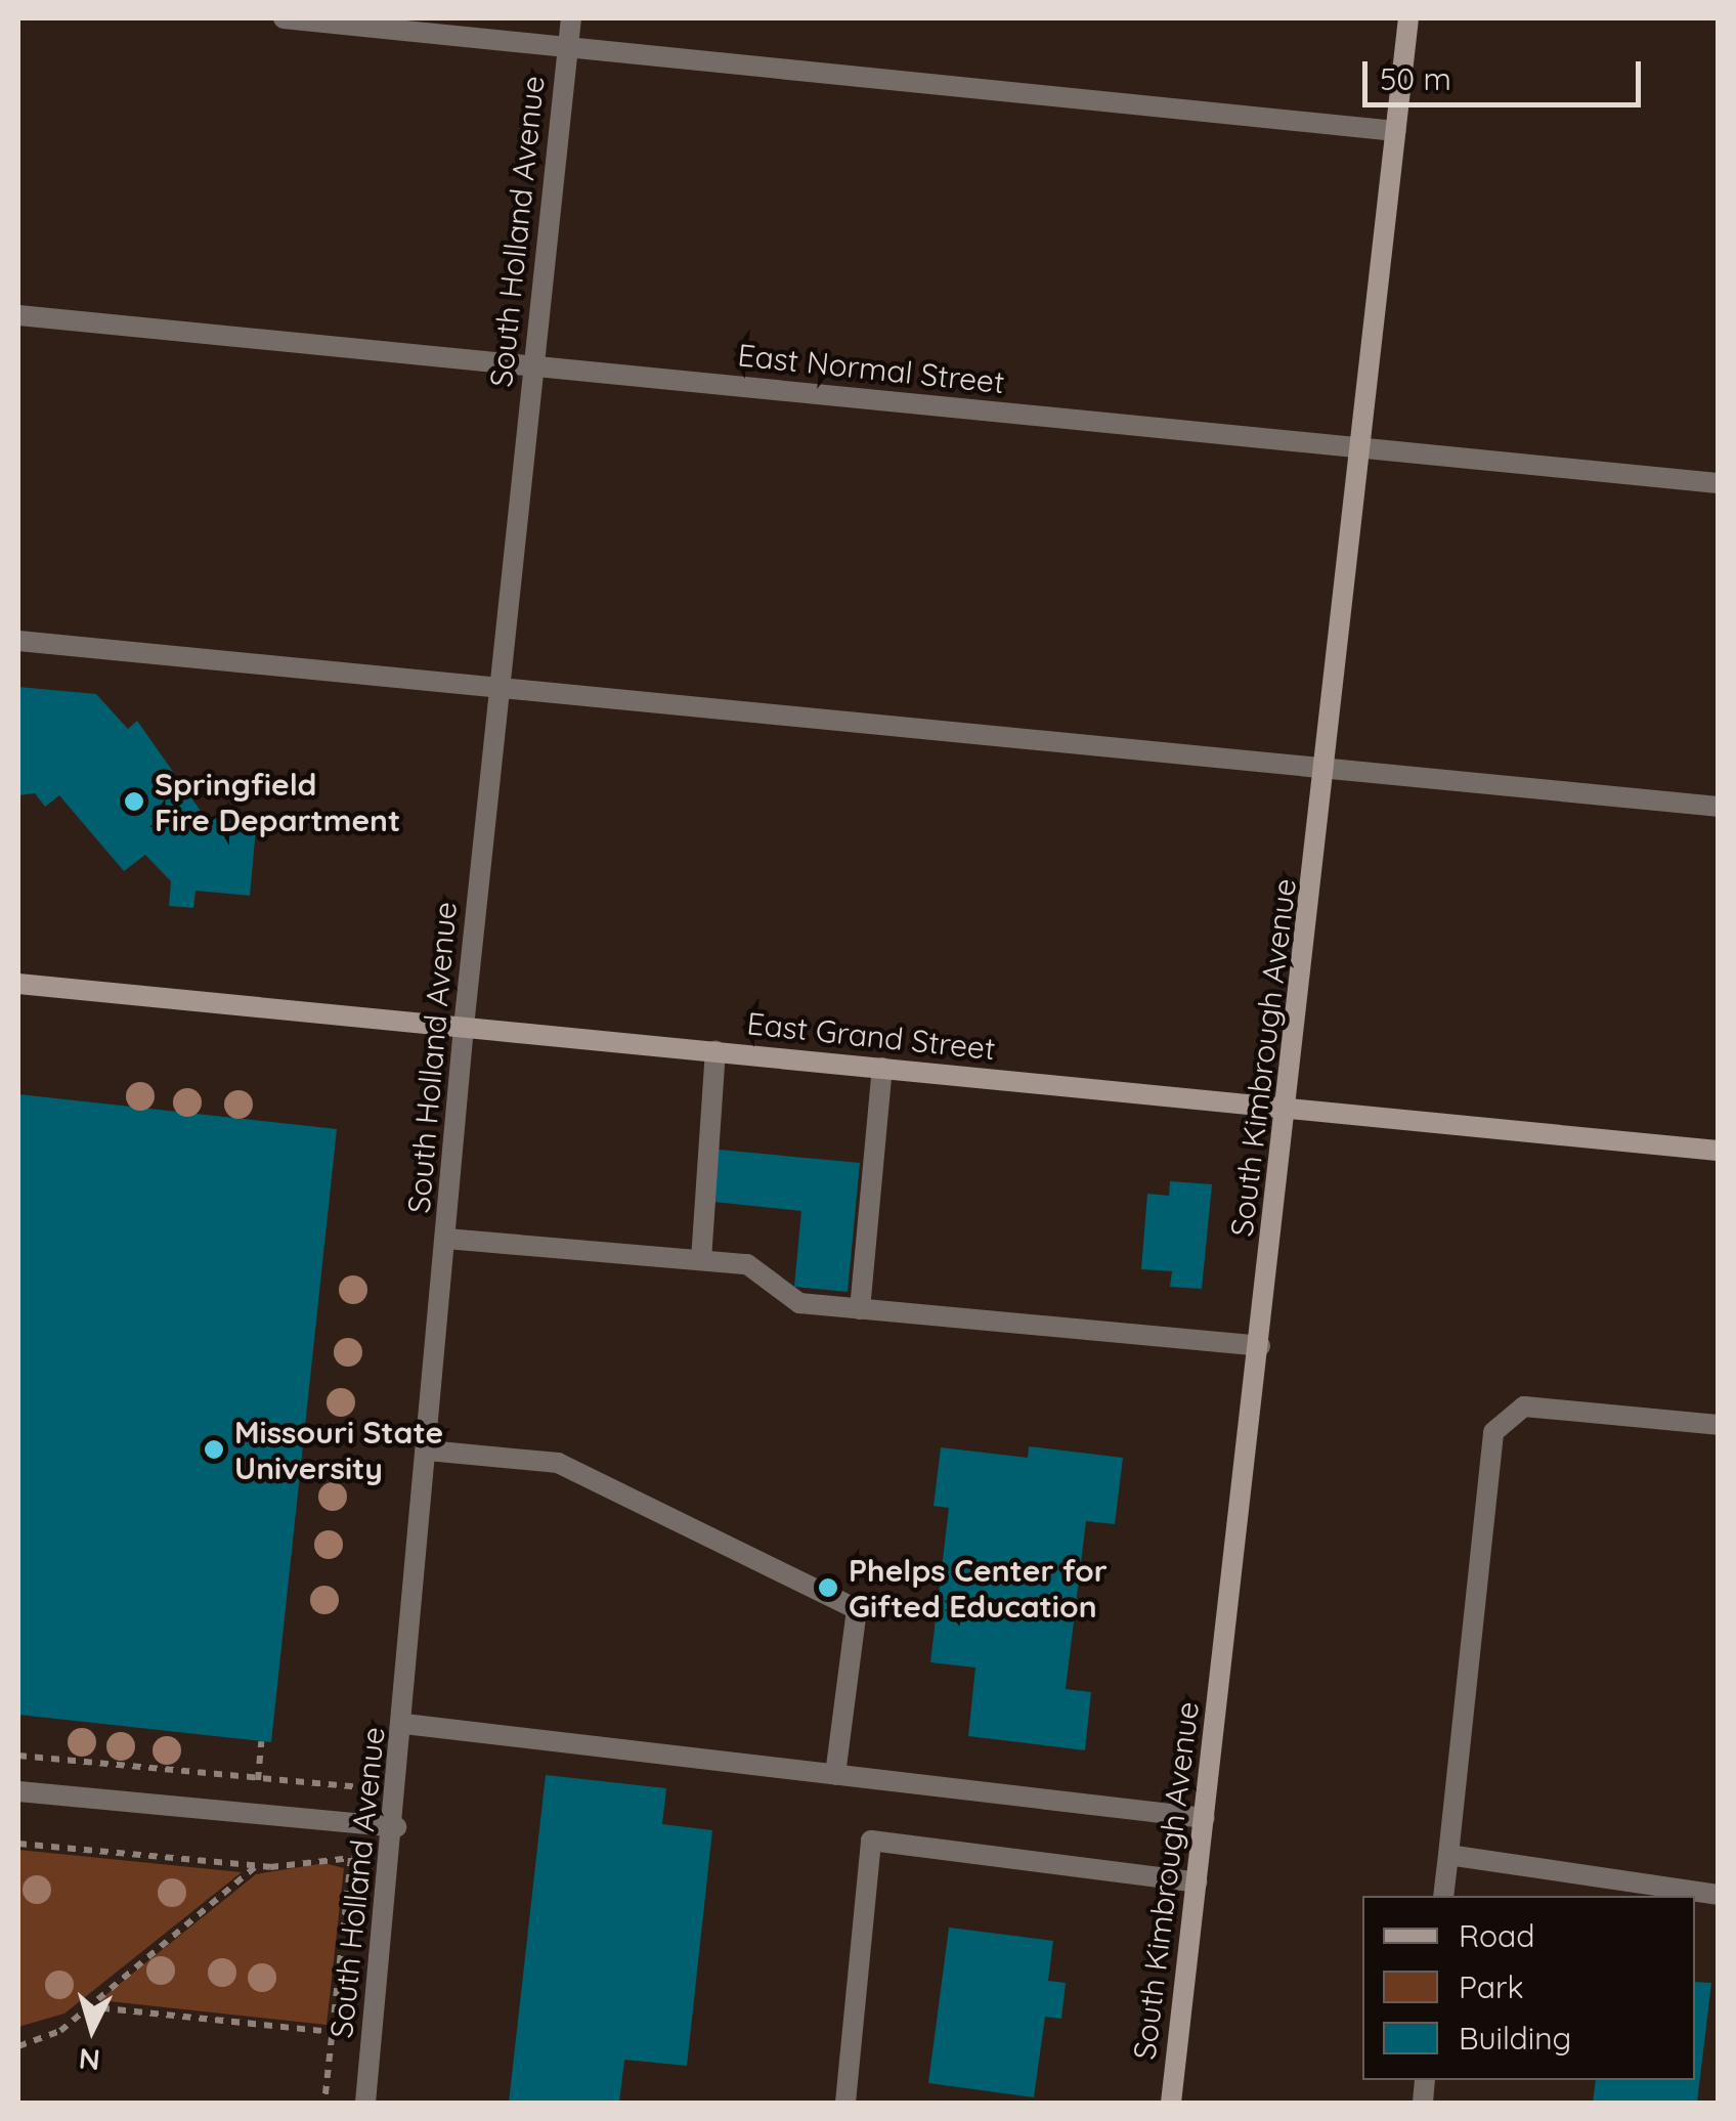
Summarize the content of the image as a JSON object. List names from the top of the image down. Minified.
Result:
{"streets":{"main road":["East Grand Street","South Kimbrough Avenue"],"street":["South Holland Avenue","East Normal Street"]},"crossings":[["South Holland Avenue","East Normal Street"],["South Holland Avenue","East Grand Street"],["East Normal Street","South Kimbrough Avenue"],["East Grand Street","South Kimbrough Avenue"]],"places":["Springfield Fire Department","Missouri State University","Phelps Center for Gifted Education"],"legend":["Road","Park","Building"],"scale_bar":"50 m","north":"bottom"}
